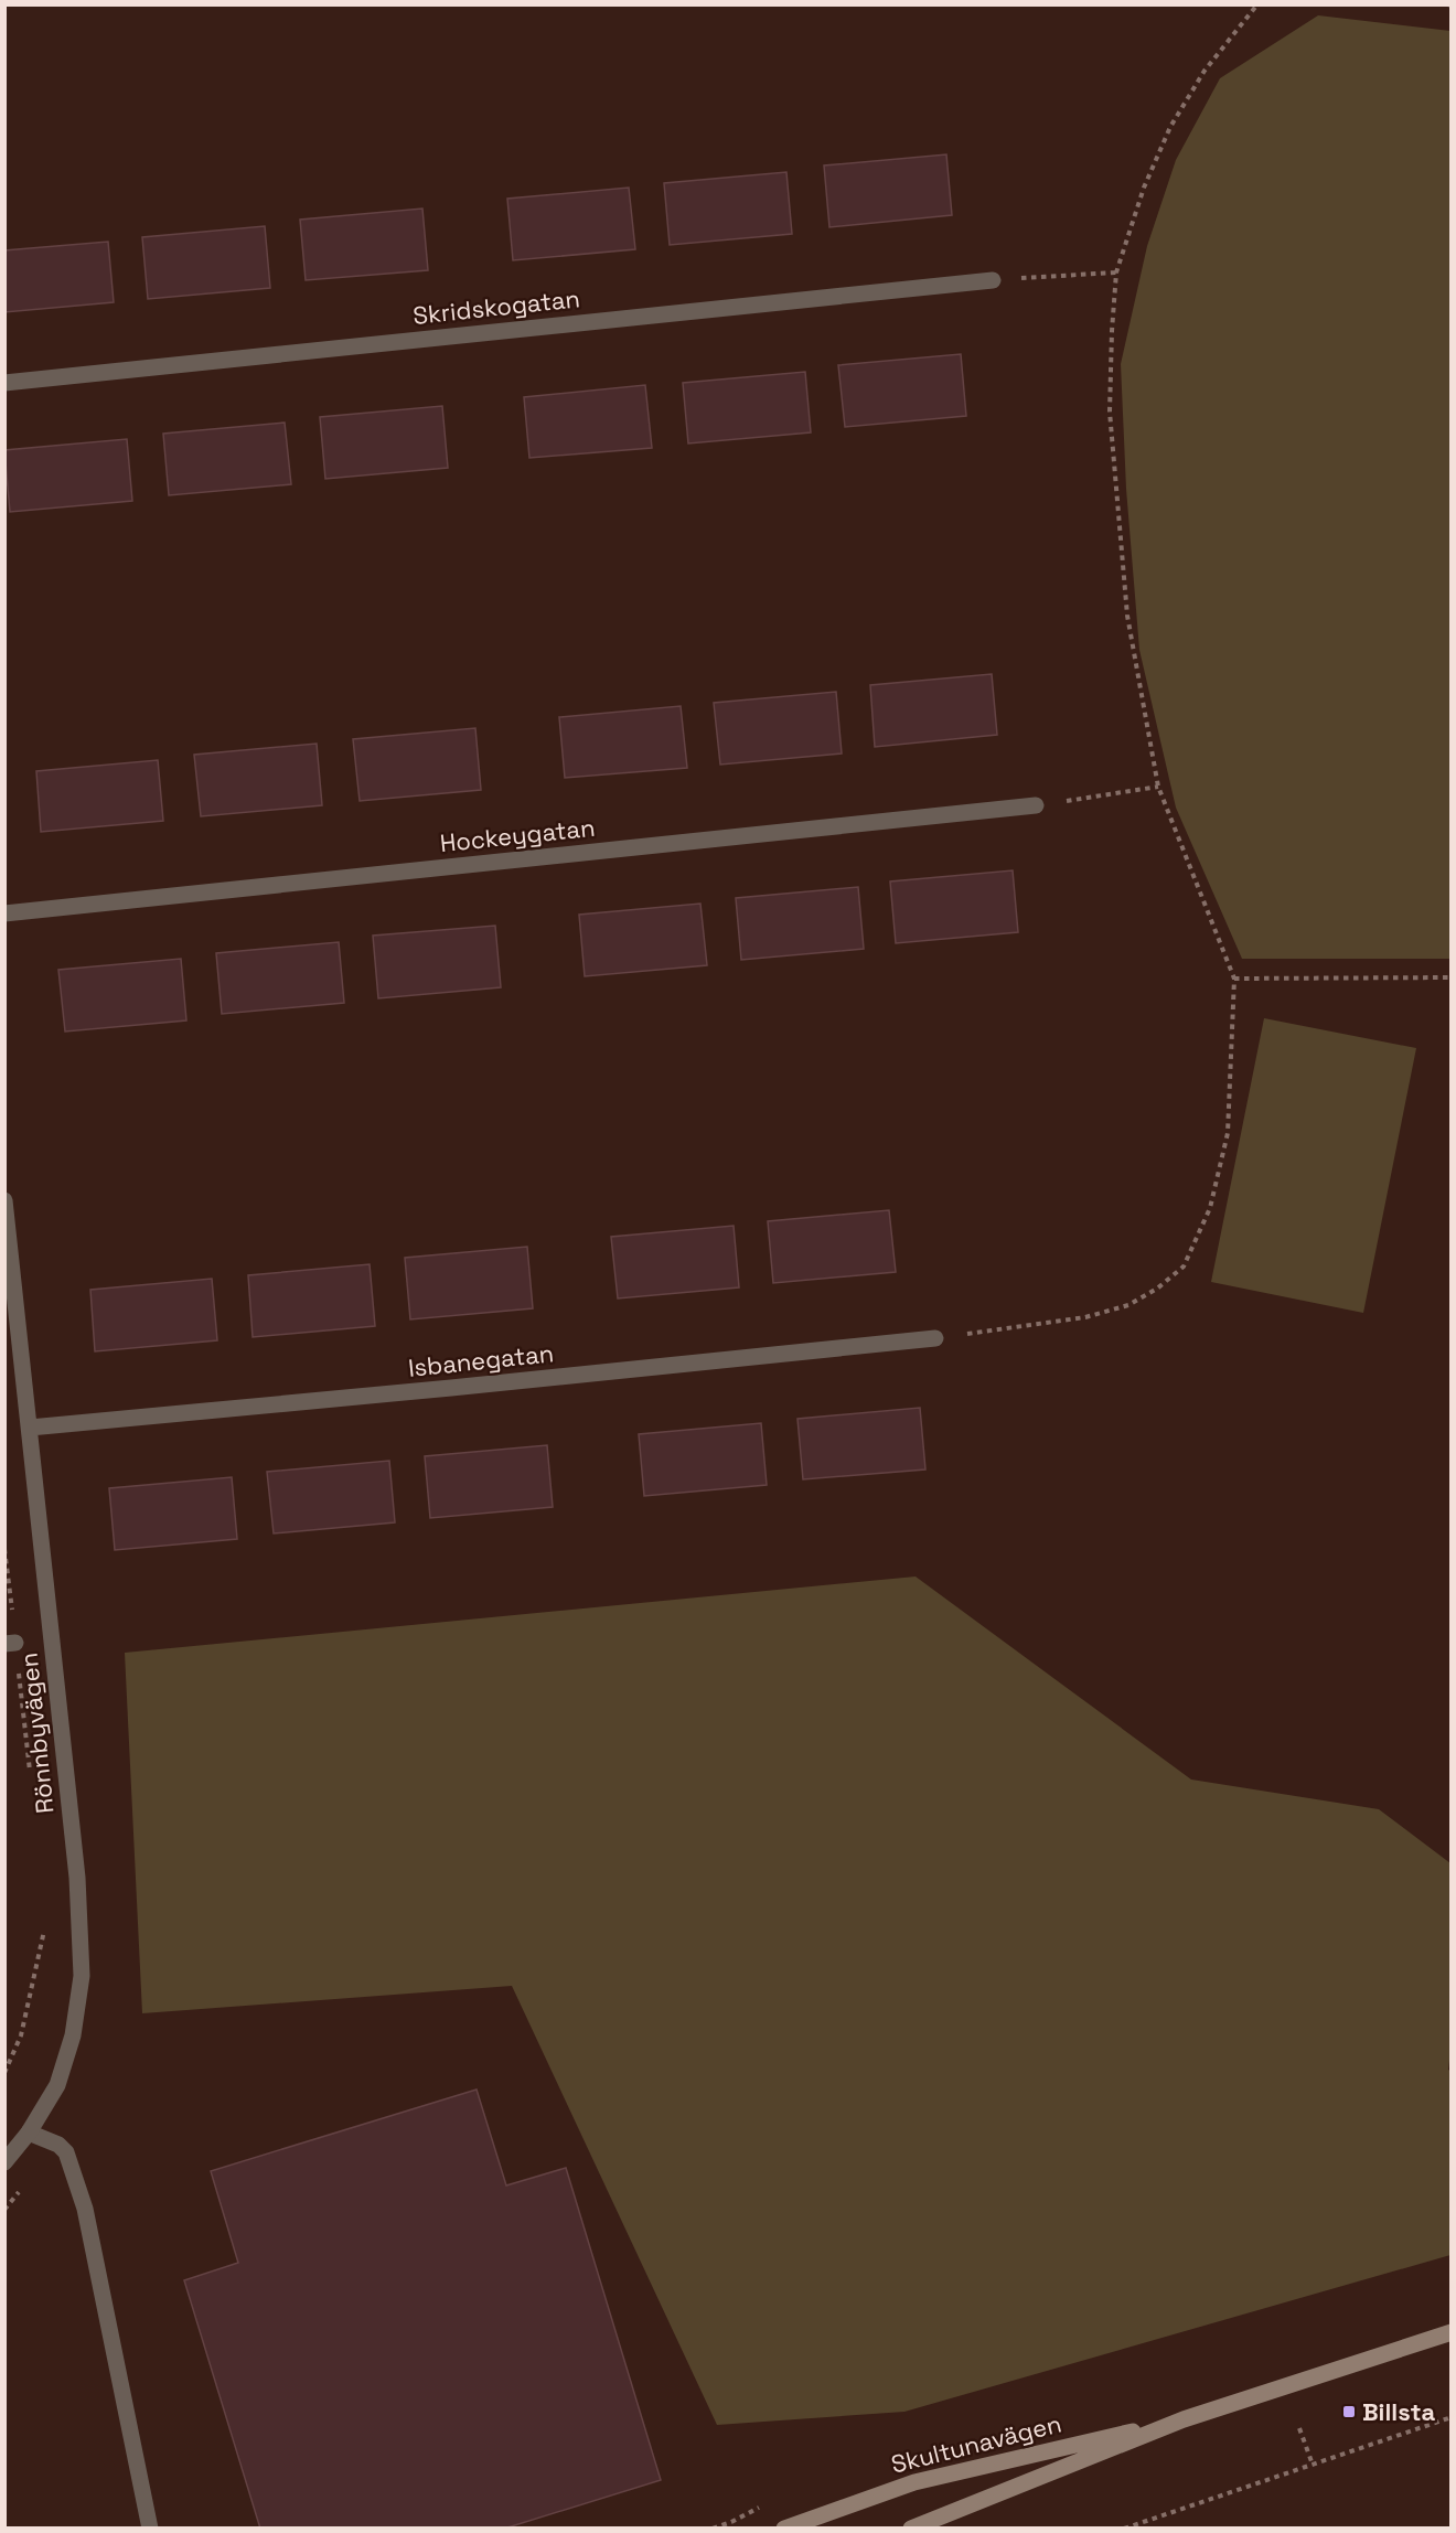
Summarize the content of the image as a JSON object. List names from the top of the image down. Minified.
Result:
{"streets":{"main road":["Skultunavägen"],"street":["Skridskogatan","Hockeygatan","Isbanegatan","Rönnbyvägen"]},"crossings":[["Isbanegatan","Rönnbyvägen"]],"places":{"transit":["Billsta"]}}
